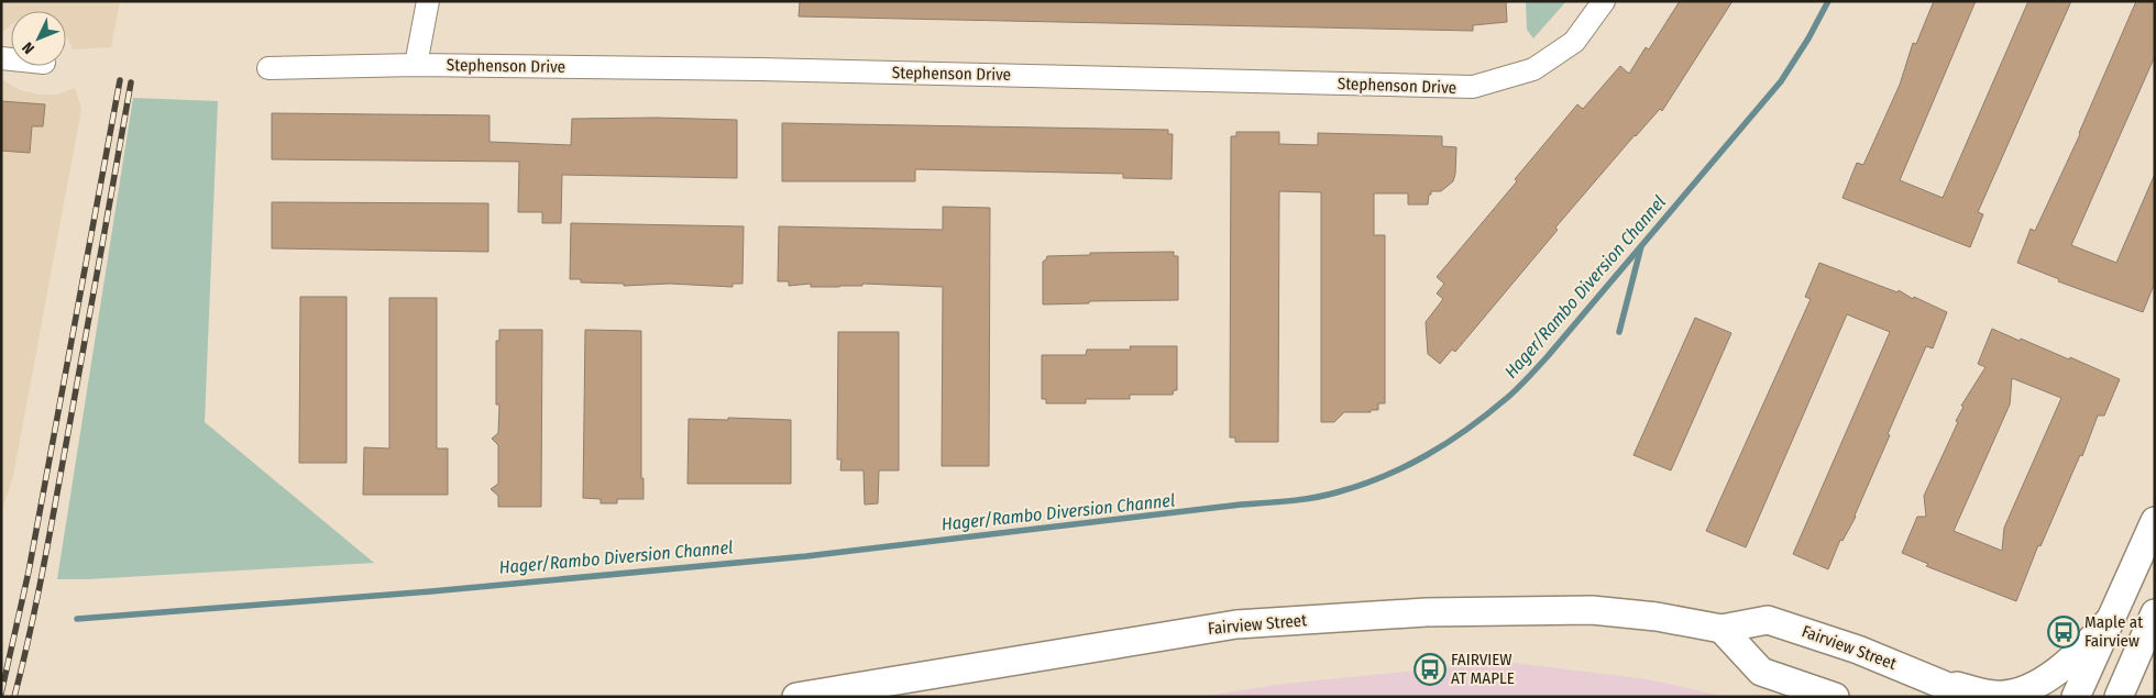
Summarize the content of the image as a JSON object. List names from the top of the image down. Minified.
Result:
{"streets":{"main road":["Fairview Street"],"street":["Stephenson Drive"]},"water":["Hager/Rambo Diversion Channel"],"places":{"bus stop":["Maple at Fairview","FAIRVIEW AT MAPLE"]},"north":"bottom left"}
